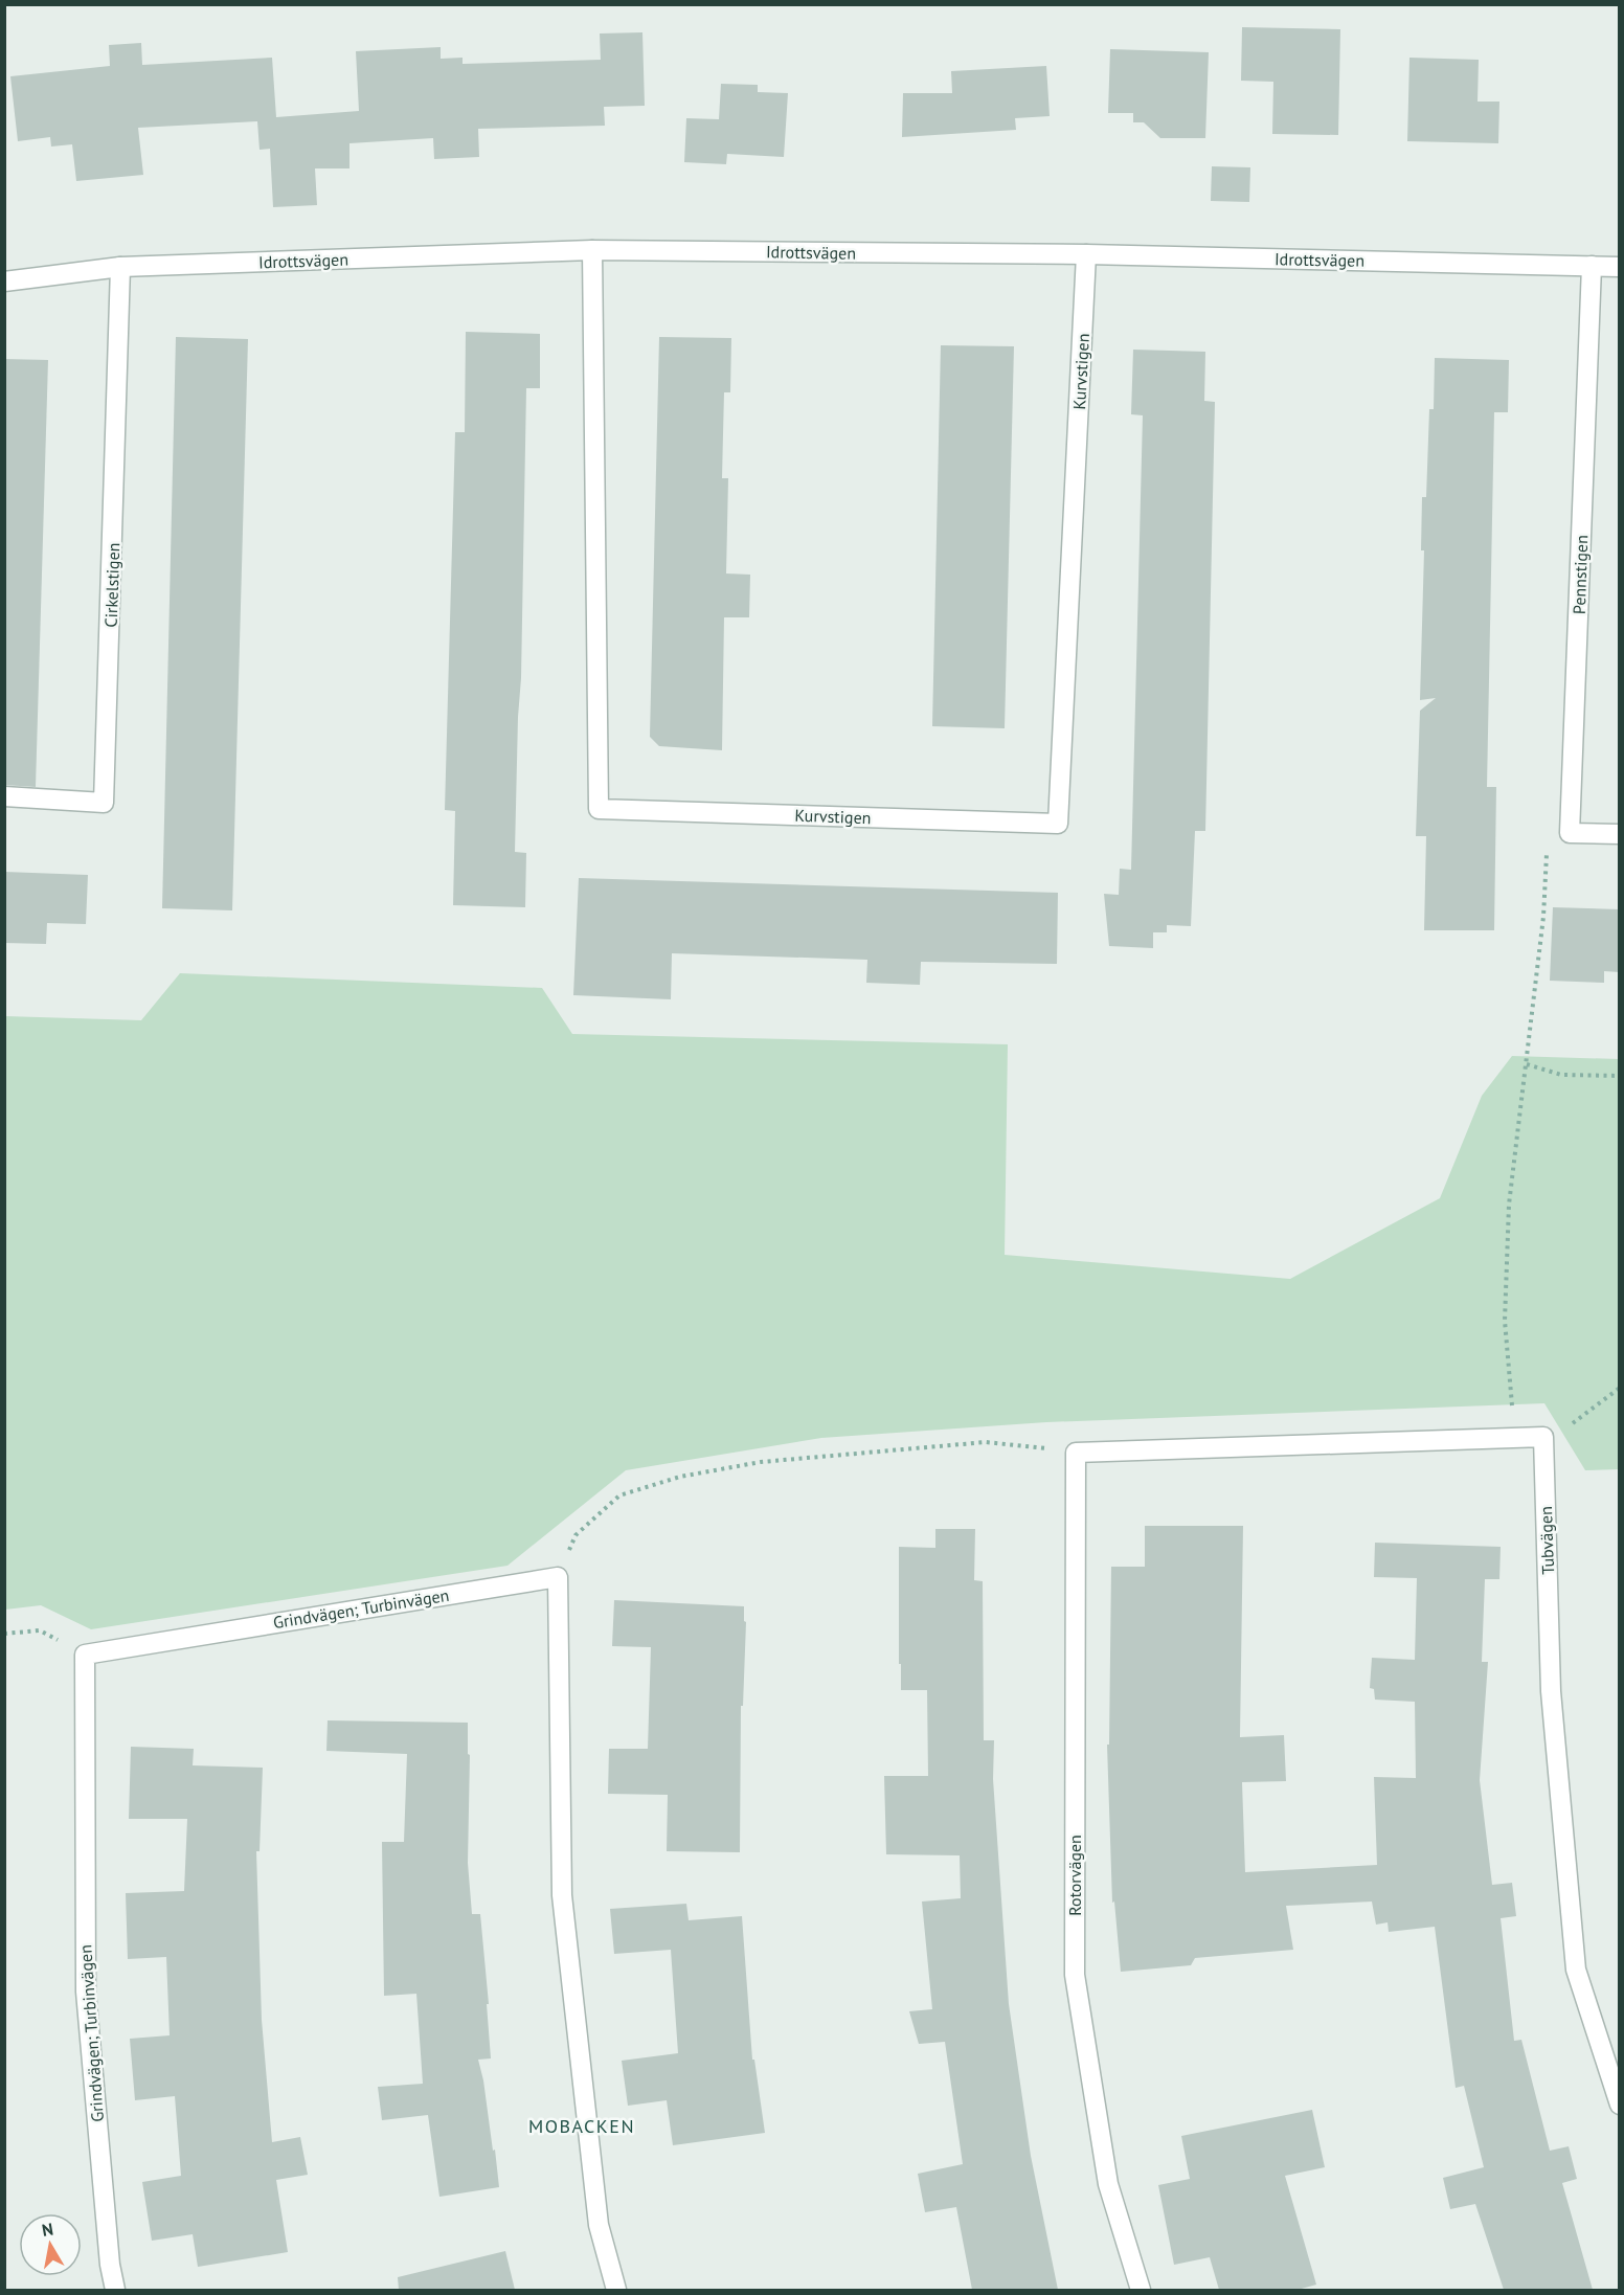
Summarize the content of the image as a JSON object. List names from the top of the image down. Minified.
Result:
{"streets":{"street":["Idrottsvägen","Kurvstigen","Pennstigen","Cirkelstigen","Tubvägen","Grindvägen; Turbinvägen","Rotorvägen"]},"crossings":[["Idrottsvägen","Kurvstigen"],["Idrottsvägen","Pennstigen"],["Idrottsvägen","Cirkelstigen"]],"districts":["MOBACKEN"],"north":"top"}
